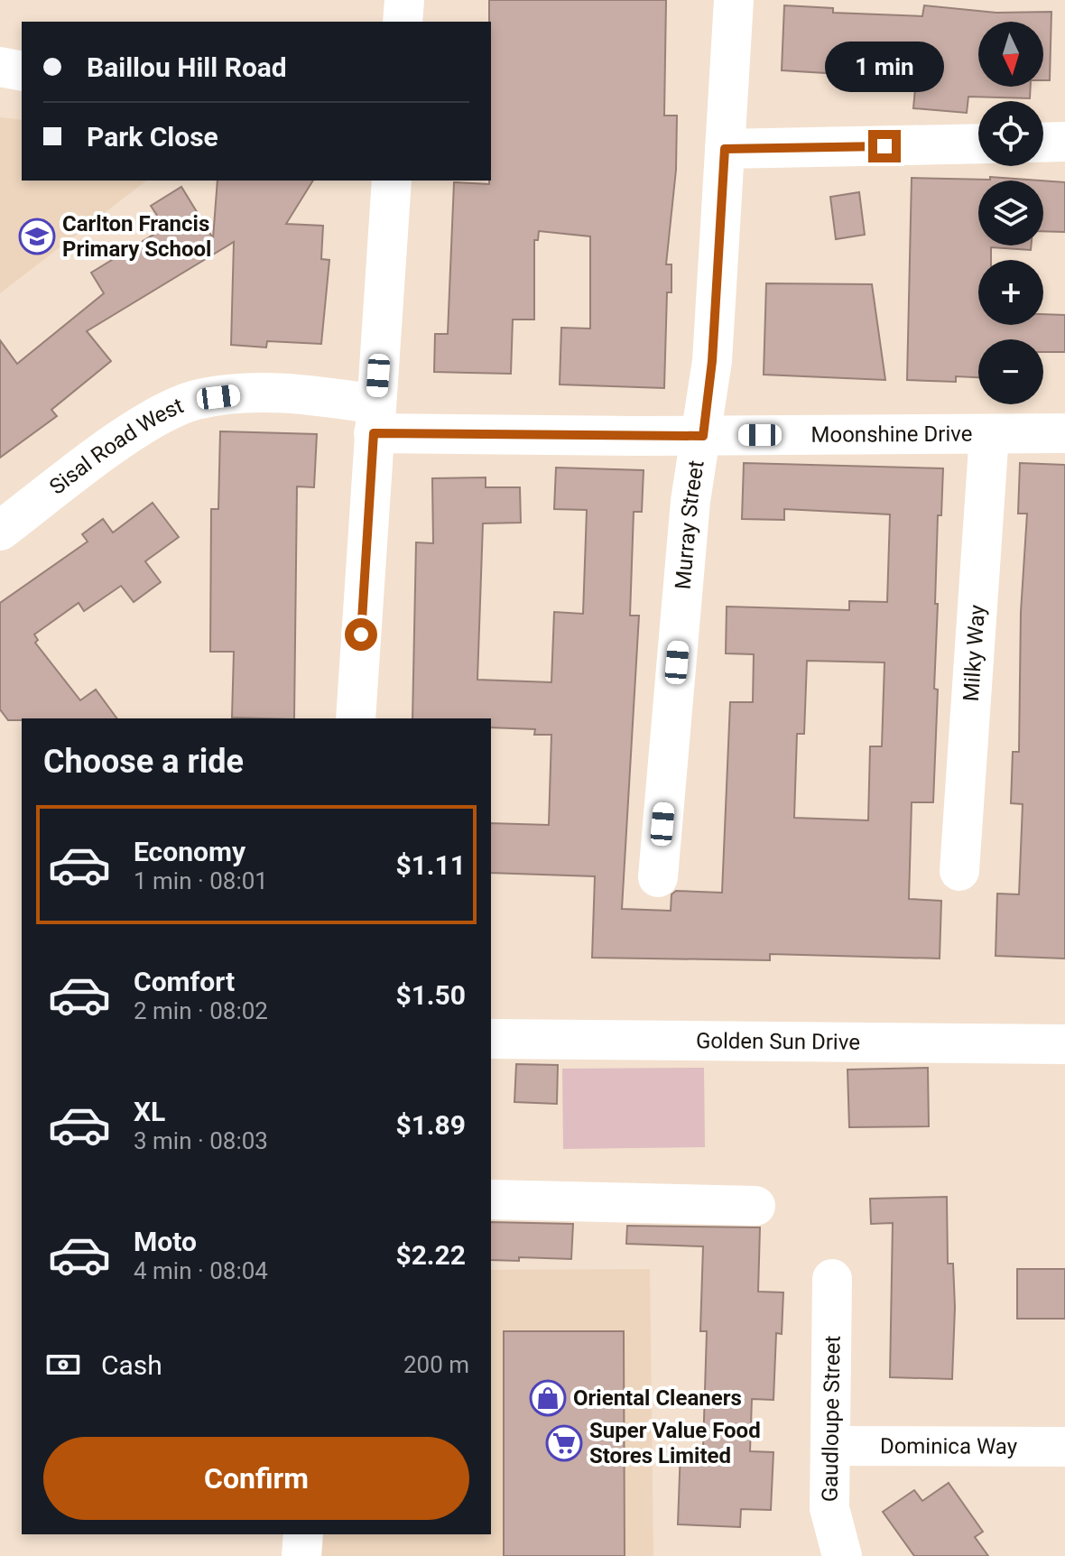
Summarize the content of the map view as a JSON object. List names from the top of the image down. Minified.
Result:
{"streets":{"street":["Moonshine Drive","Sisal Road West","Murray Street","Milky Way","Golden Sun Drive","Gaudloupe Street","Dominica Way"]},"crossings":[["Moonshine Drive","Sisal Road West"],["Moonshine Drive","Murray Street"],["Moonshine Drive","Milky Way"],["Gaudloupe Street","Dominica Way"]],"places":{"school or university":["Carlton Francis Primary School"],"shop":["Oriental Cleaners"],"supermarket":["Super Value Food Stores Limited"]},"north":"bottom","page":{"map_buttons":["+","−"],"banner":["Baillou Hill Road","Park Close"],"bubble":"1 min","heading":"Choose a ride","list":[{"name":"Economy","note":"1 min · 08:01","value":"$1.11"},{"name":"Comfort","note":"2 min · 08:02","value":"$1.50"},{"name":"XL","note":"3 min · 08:03","value":"$1.89"},{"name":"Moto","note":"4 min · 08:04","value":"$2.22"}],"pay":["Cash","200 m"],"buttons":"Confirm"}}
